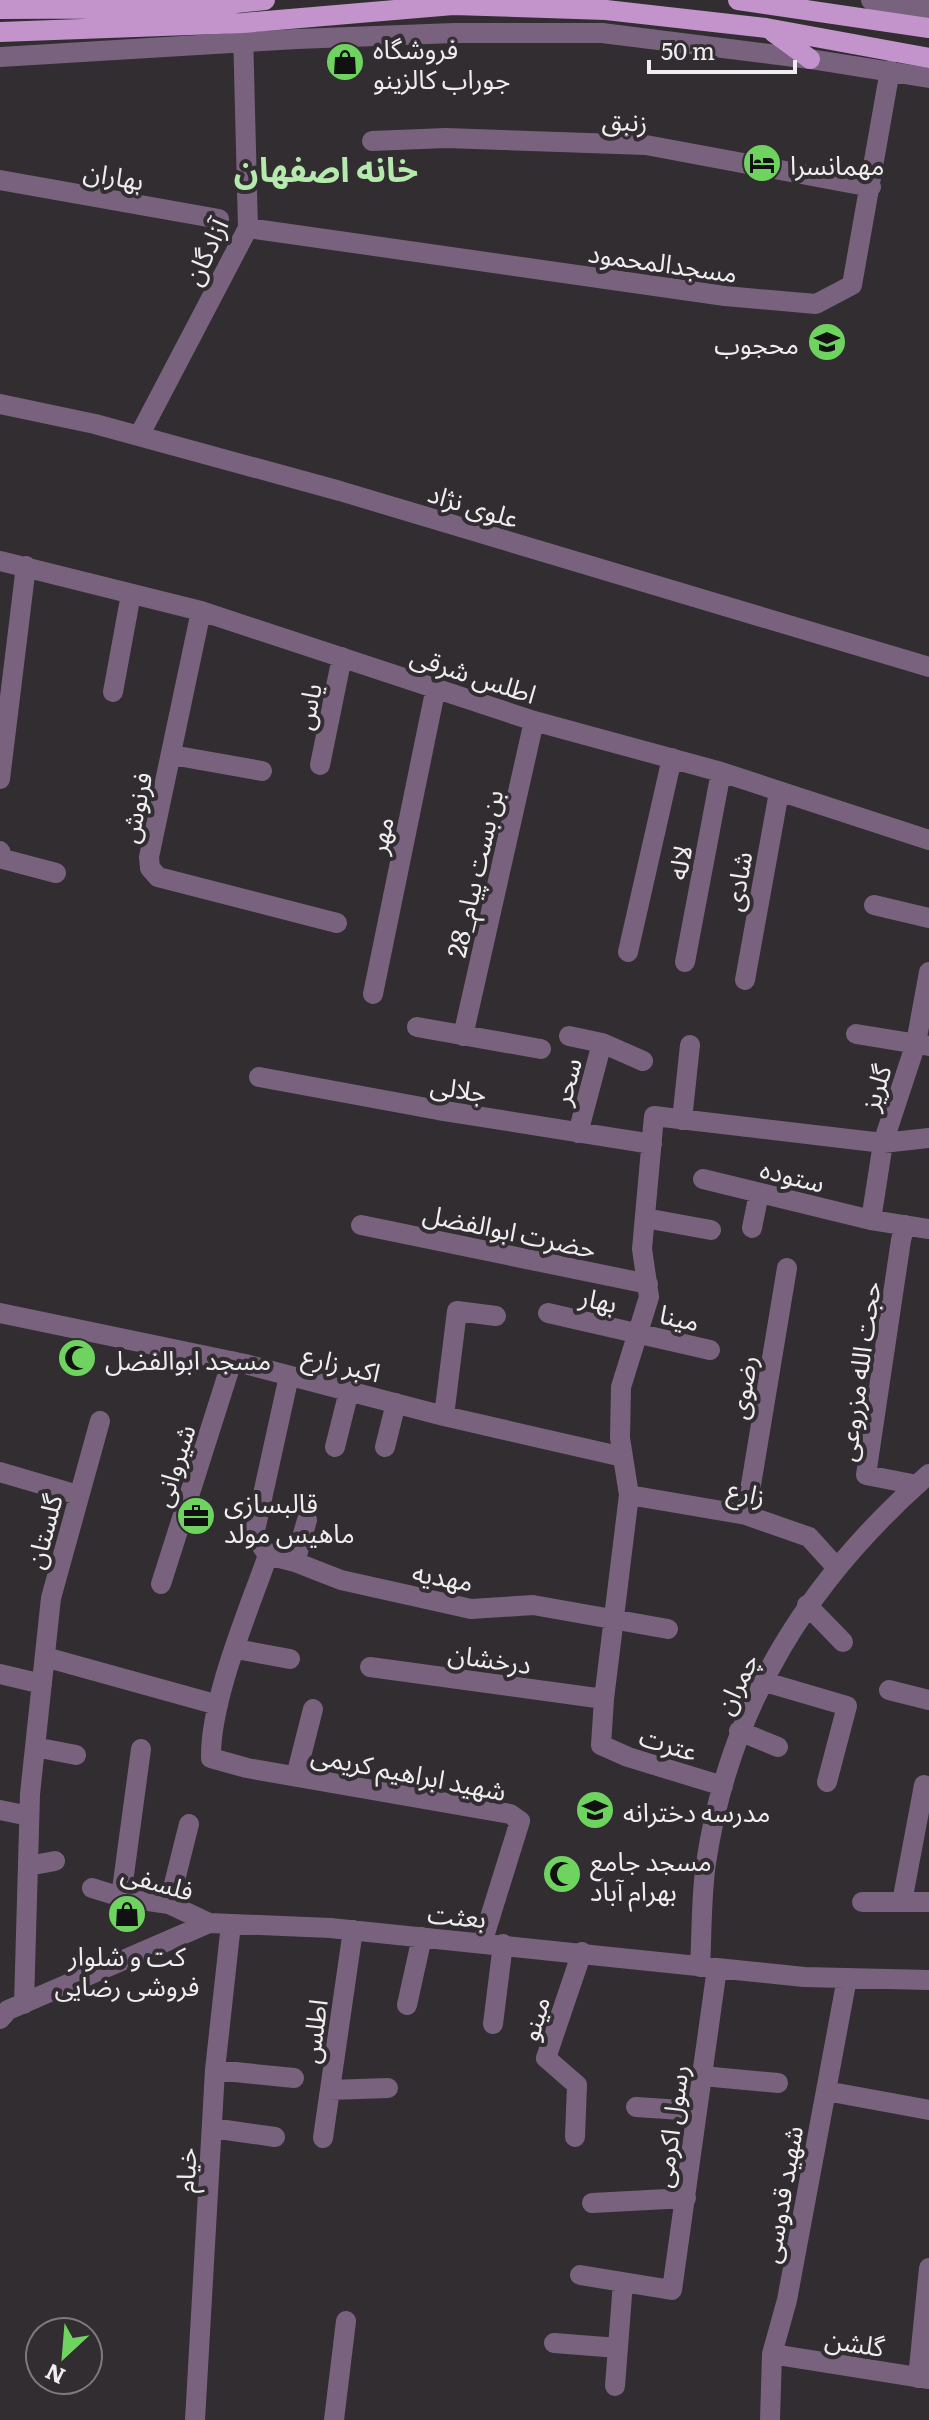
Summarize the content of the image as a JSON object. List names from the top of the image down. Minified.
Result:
{"streets":{"street":["زنبق","بهاران","آزادگان","مسجدالمحمود","علوی نژاد","اطلس شرقی","یاس","فرنوش","مهر","لاله","بن بست پیام_28","شادی","سحر","جلالی","گلریز","ستوده","حضرت ابوالفضل","بهار","مینا","اکبر زارع","حجت الله مزروعی","رضوی","شیروانی","زارع","گلستان","مهدیه","درخشان","چمران","عترت","شهید ابراهیم کریمی","فلسفی","بعثت","مینو","اطلس","رسول اکرمی","خیام","شهید قدوسی","گلشن"]},"crossings":[["زنبق","مسجدالمحمود"],["آزادگان","مسجدالمحمود"],["آزادگان","علوی نژاد"],["اطلس شرقی","یاس"],["اطلس شرقی","فرنوش"],["اطلس شرقی","مهر"],["اطلس شرقی","لاله"],["اطلس شرقی","بن بست پیام_28"],["اطلس شرقی","شادی"],["سحر","جلالی"],["گلریز","ستوده"],["ستوده","حجت الله مزروعی"],["بهار","مینا"],["اکبر زارع","شیروانی"],["حجت الله مزروعی","چمران"],["رضوی","زارع"],["زارع","چمران"],["گلستان","بعثت"],["درخشان","عترت"],["چمران","عترت"],["چمران","بعثت"],["چمران","رسول اکرمی"],["شهید ابراهیم کریمی","بعثت"],["فلسفی","بعثت"],["بعثت","مینو"],["بعثت","اطلس"],["بعثت","رسول اکرمی"],["بعثت","خیام"],["بعثت","شهید قدوسی"],["شهید قدوسی","گلشن"]],"districts":["خانه اصفهان"],"places":{"shop":["فروشگاه جوراب کالزینو","کت و شلوار فروشی رضایی"],"hotel":["مهمانسرا"],"school or university":["محجوب","مدرسه دخترانه"],"mosque":["مسجد ابوالفضل","مسجد جامع بهرام آباد"],"office":["قالبسازی ماهیس مولد"]},"scale_bar":"50 m","north":"bottom left"}
